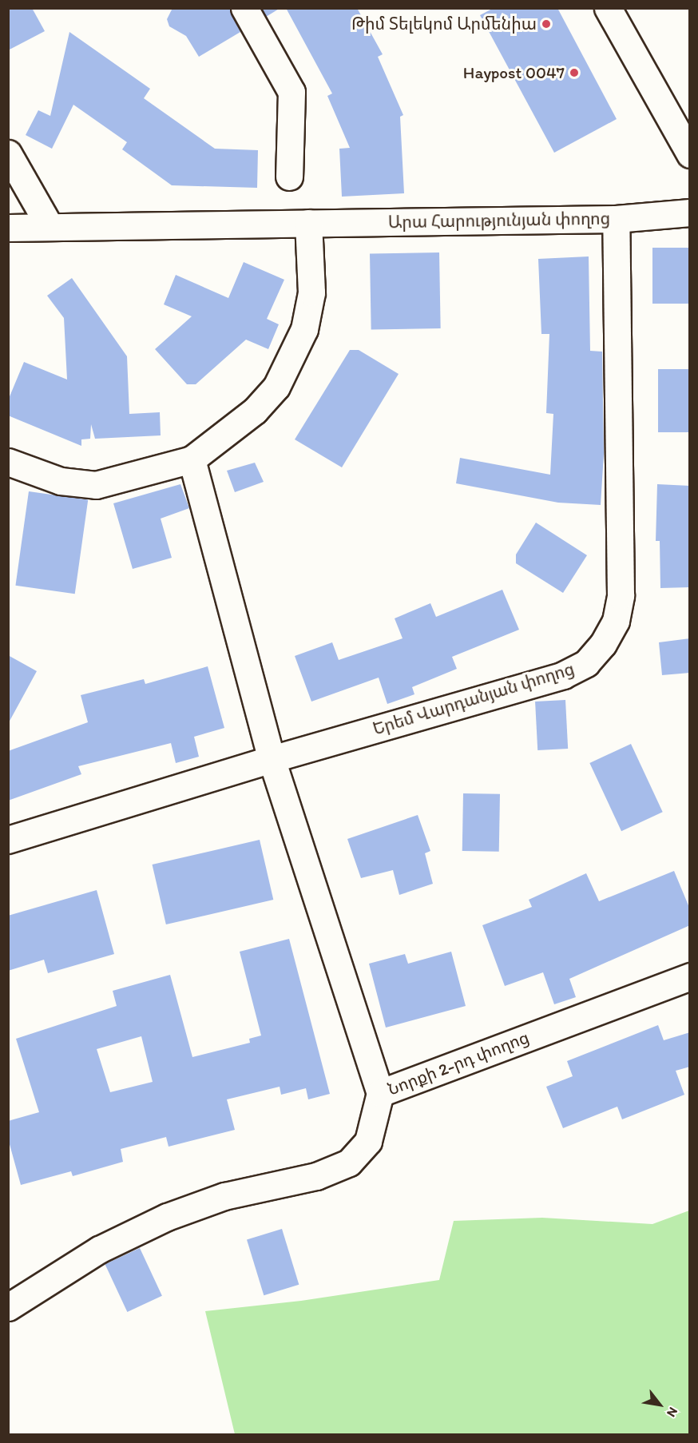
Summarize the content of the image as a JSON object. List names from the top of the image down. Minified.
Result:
{"streets":{"street":["Արա Հարությունյան փողոց","Երեմ Վարդանյան փողոց","Նորքի 2-րդ փողոց"]},"crossings":[["Արա Հարությունյան փողոց","Երեմ Վարդանյան փողոց"]],"places":["Թիմ Տելեկոմ Արմենիա","Haypost 0047"],"north":"bottom right"}
